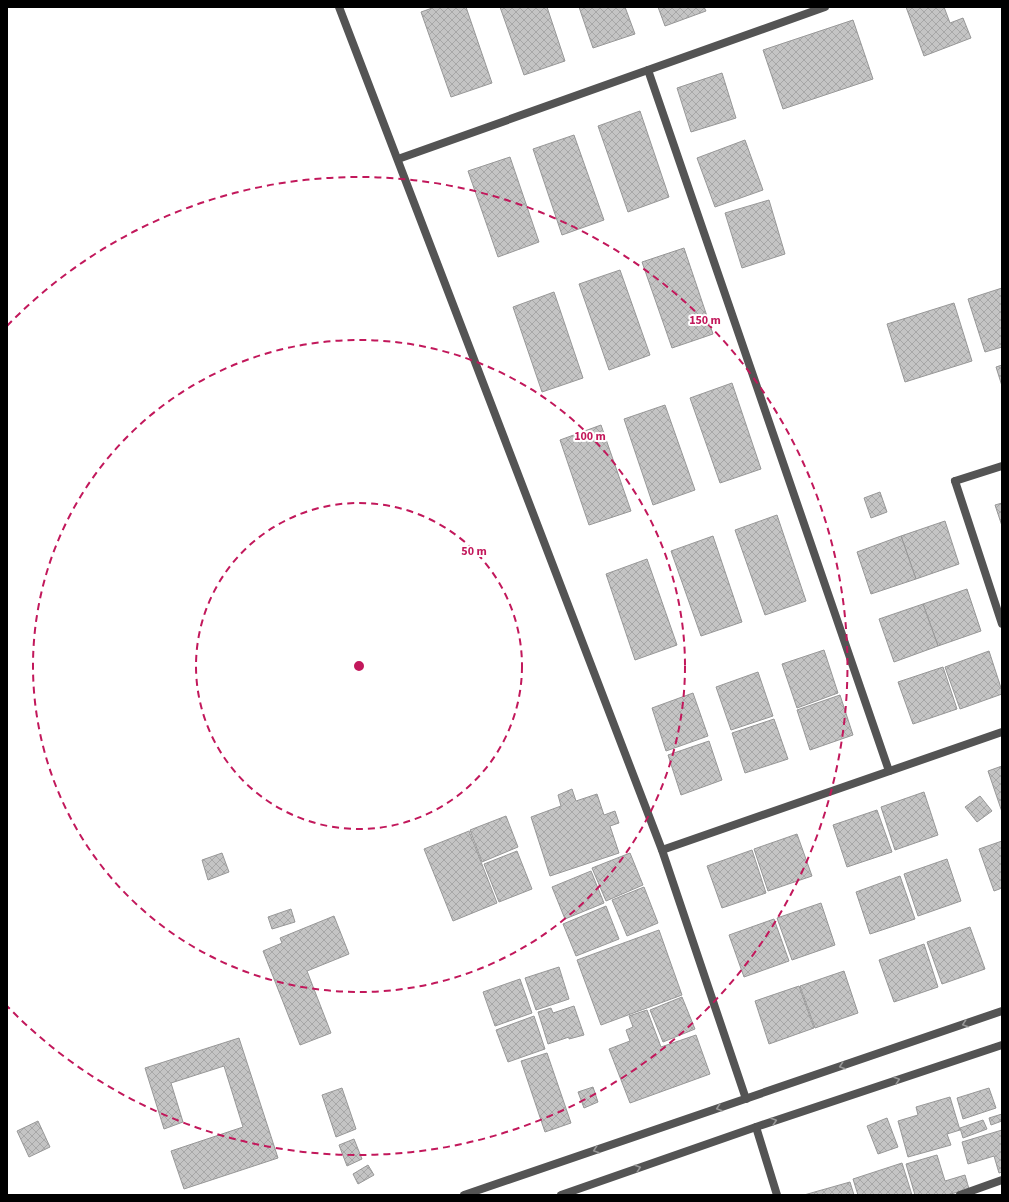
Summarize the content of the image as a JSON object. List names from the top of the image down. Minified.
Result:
{"rings":["150 m","100 m","50 m"]}
